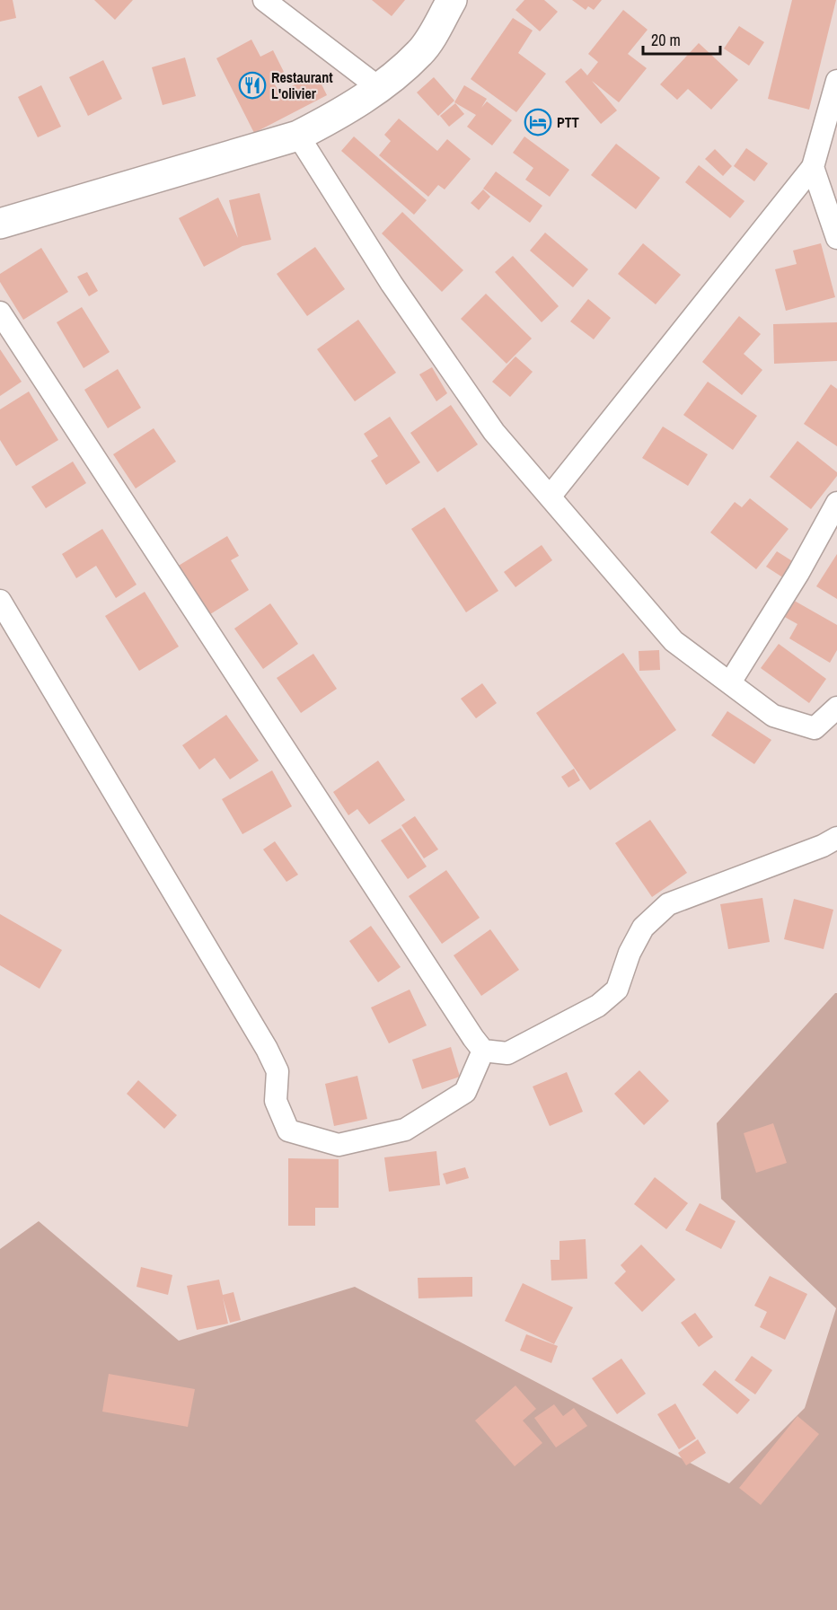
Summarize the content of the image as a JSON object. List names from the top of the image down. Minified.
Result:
{"places":{"restaurant":["Restaurant L'olivier"],"hotel":["PTT"]},"scale_bar":"20 m"}
